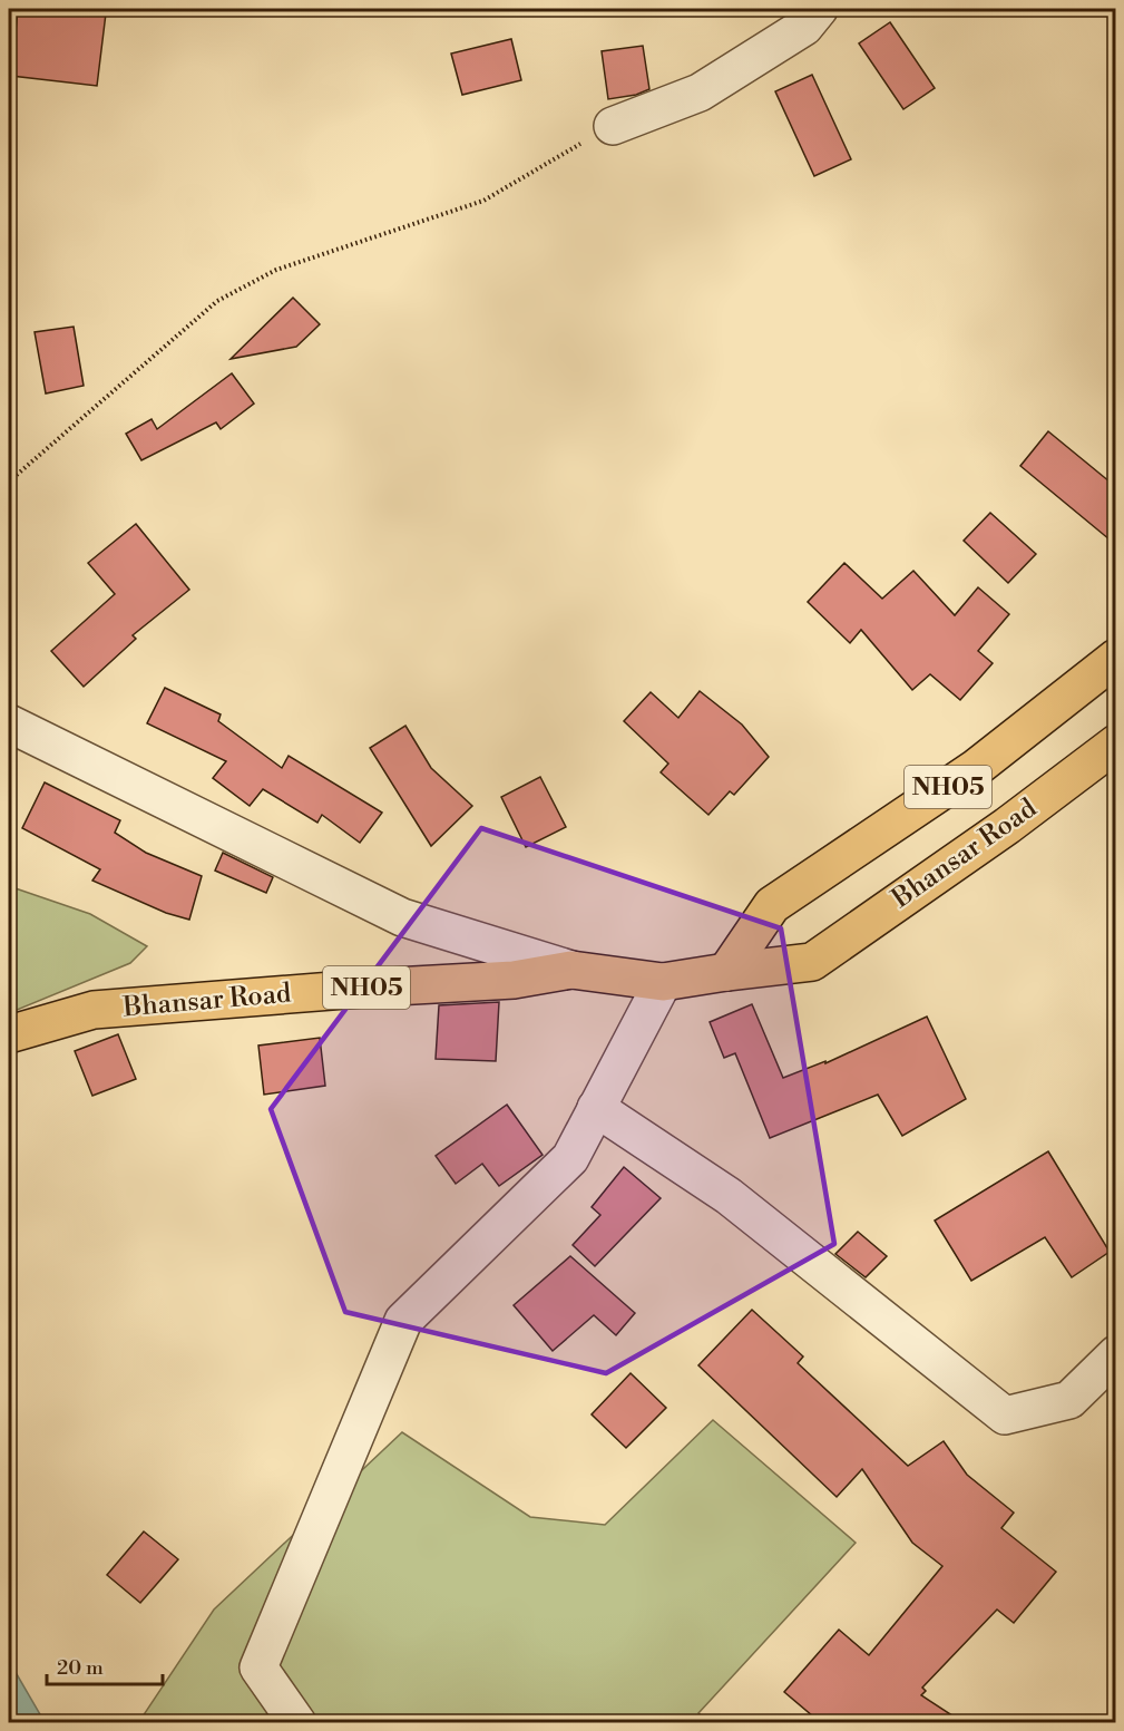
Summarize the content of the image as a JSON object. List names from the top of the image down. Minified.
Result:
{"streets":{"main road":["NH05","Bhansar Road"]},"crossings":[["NH05","Bhansar Road"]],"scale_bar":"20 m"}
